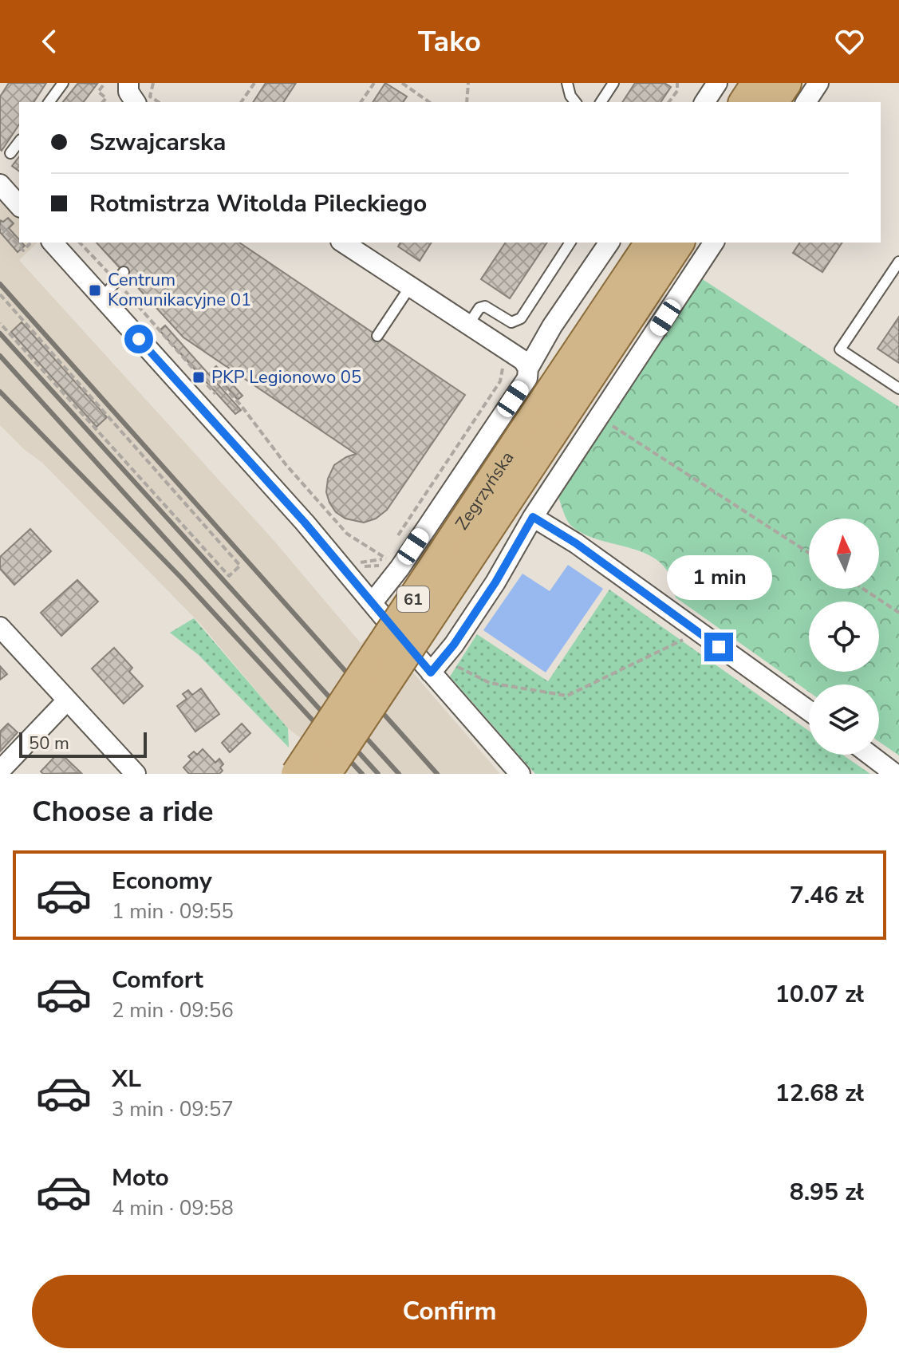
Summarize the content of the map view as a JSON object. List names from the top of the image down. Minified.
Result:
{"streets":{"main road":["Zegrzyńska","61"]},"places":{"transit":["Centrum Komunikacyjne 01","PKP Legionowo 05"]},"scale_bar":"50 m","north":"top","page":{"header":"Tako","banner":["Szwajcarska","Rotmistrza Witolda Pileckiego"],"bubble":"1 min","scale":"50 m","heading":"Choose a ride","list":[{"name":"Economy","note":"1 min · 09:55","value":"7.46 zł"},{"name":"Comfort","note":"2 min · 09:56","value":"10.07 zł"},{"name":"XL","note":"3 min · 09:57","value":"12.68 zł"},{"name":"Moto","note":"4 min · 09:58","value":"8.95 zł"}],"buttons":"Confirm"}}
